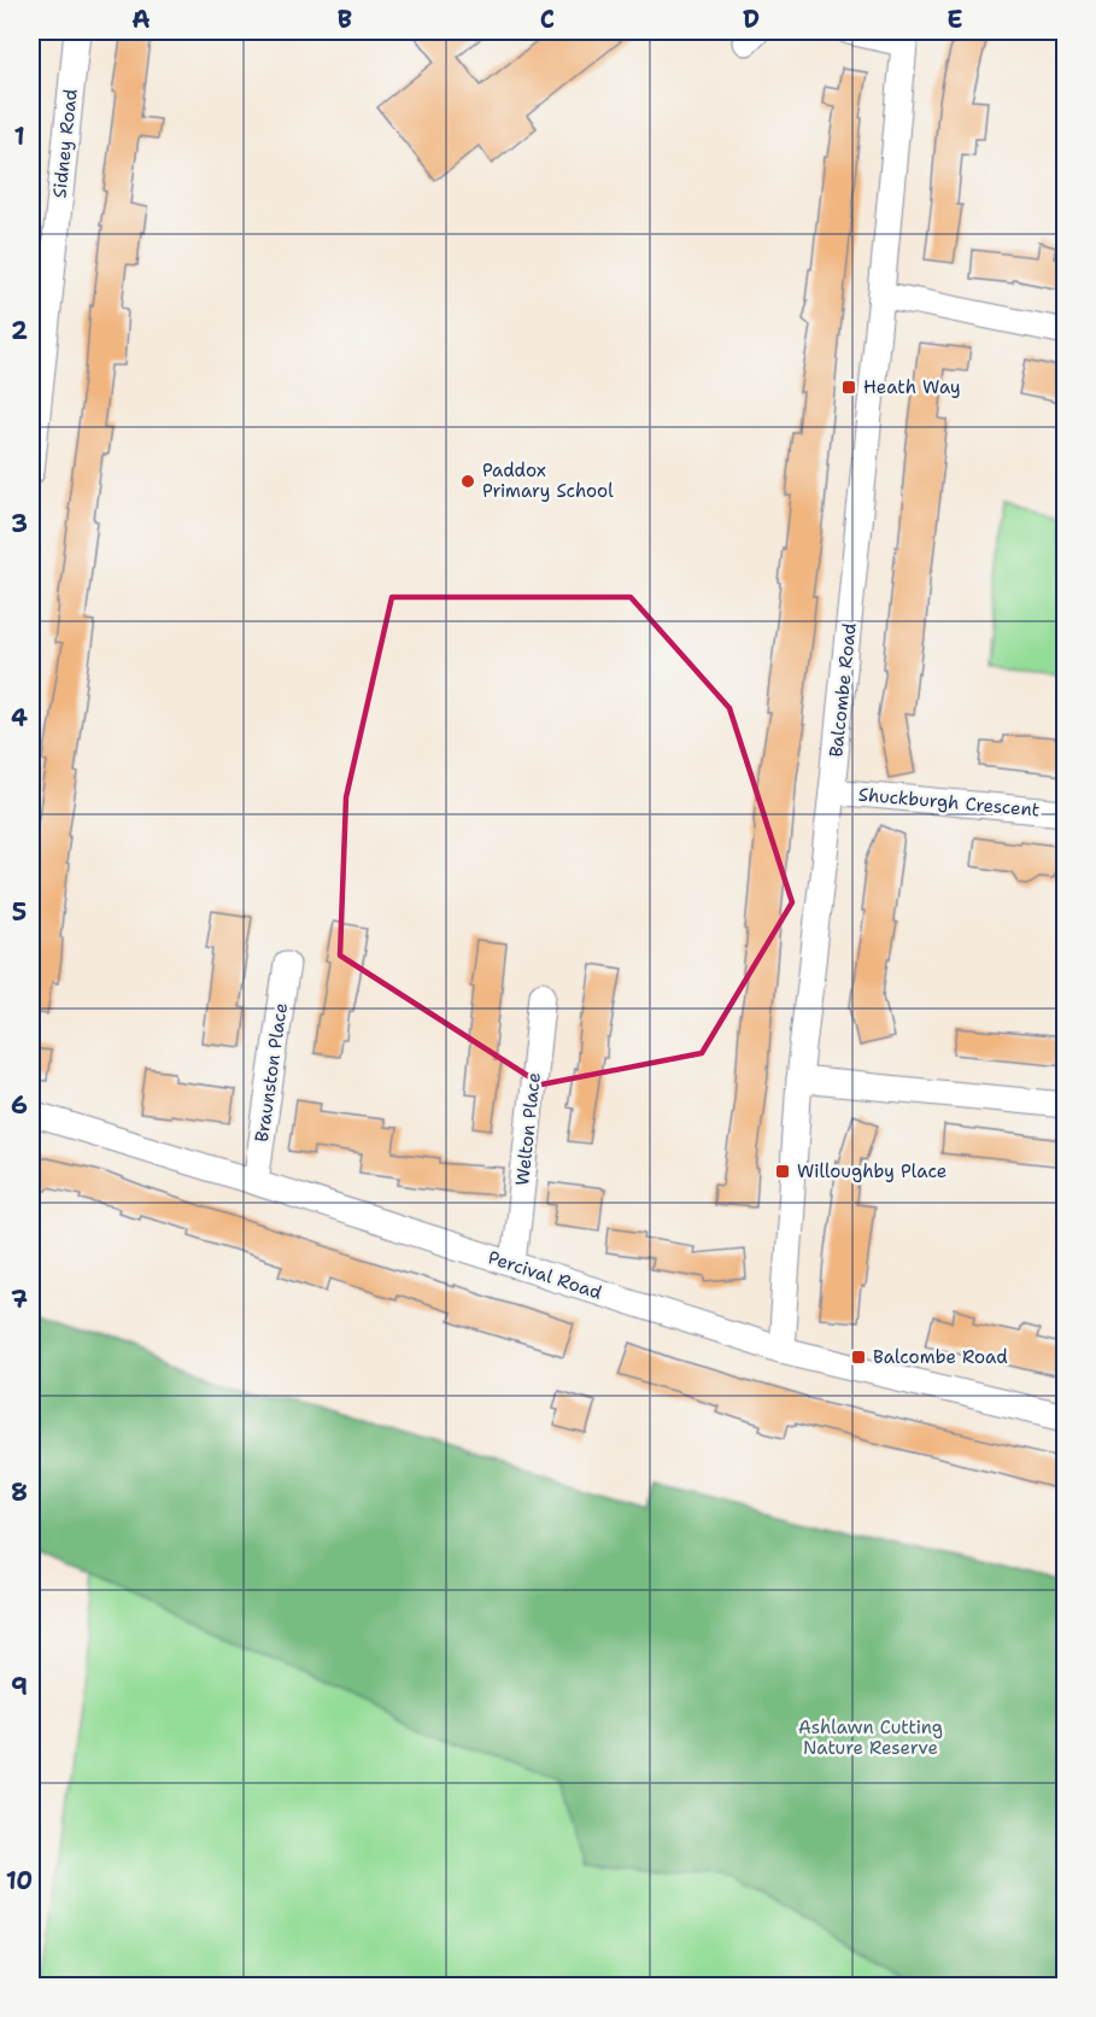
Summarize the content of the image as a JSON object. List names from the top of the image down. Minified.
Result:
{"streets":{"street":["Sidney Road","Balcombe Road","Shuckburgh Crescent","Braunston Place","Welton Place","Percival Road"]},"crossings":[["Balcombe Road","Shuckburgh Crescent"],["Balcombe Road","Percival Road"],["Braunston Place","Percival Road"],["Welton Place","Percival Road"]],"parks":["Ashlawn Cutting Nature Reserve"],"places":{"transit":["Heath Way","Willoughby Place","Balcombe Road"],"other":["Paddox Primary School"]},"grid":{"columns":["A","B","C","D","E"],"rows":["1","2","3","4","5","6","7","8","9","10"]}}
